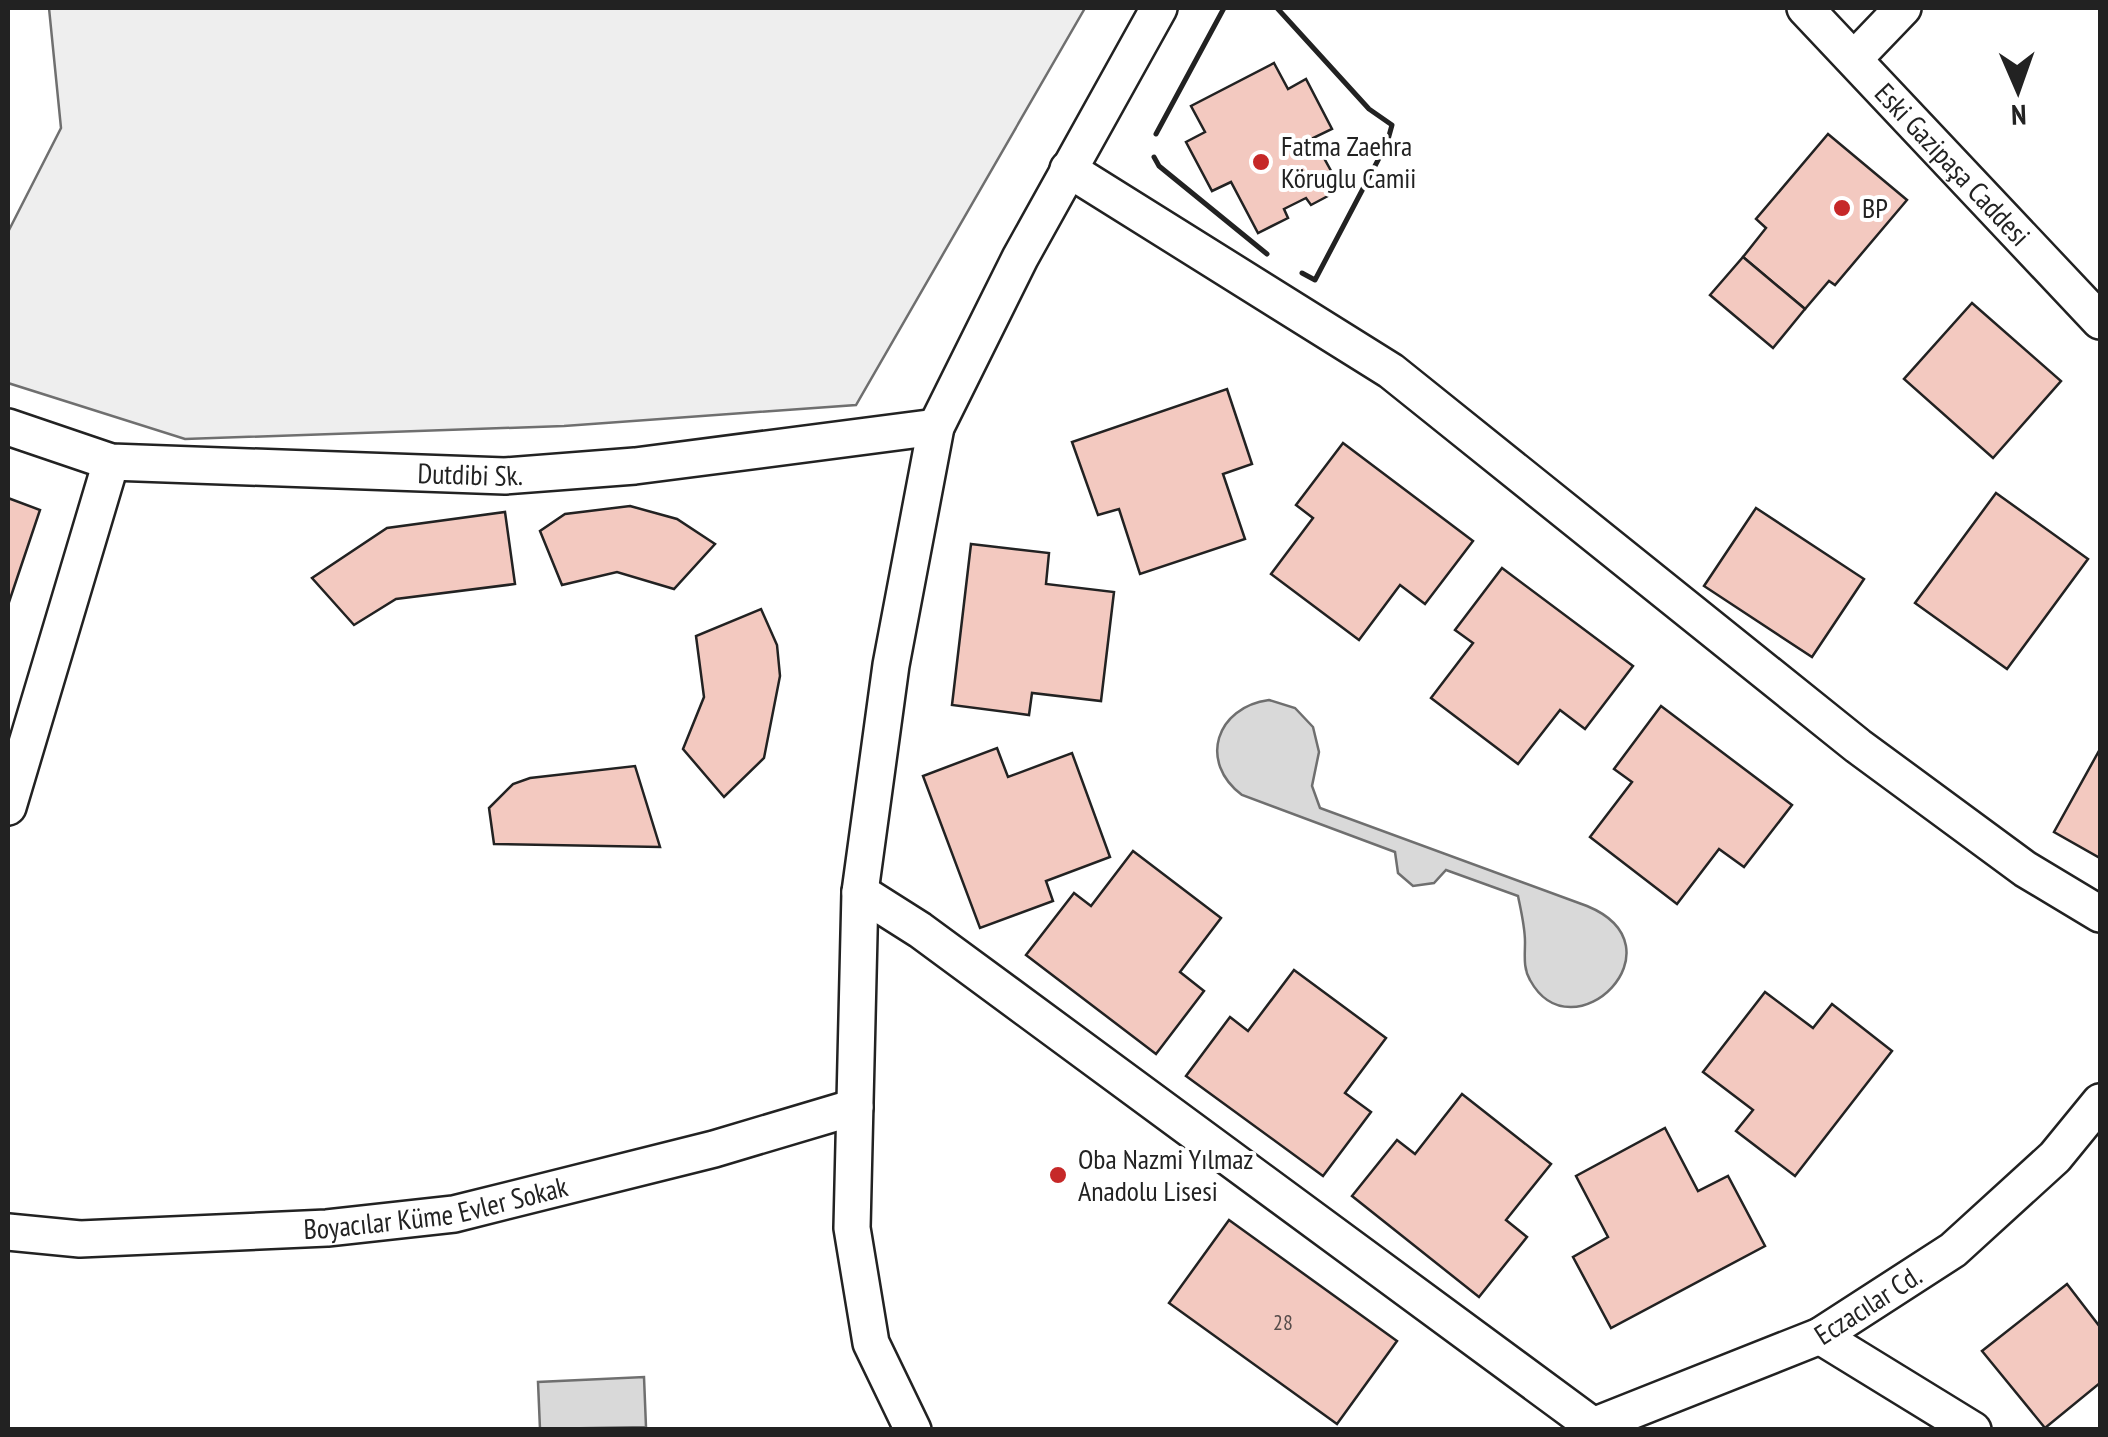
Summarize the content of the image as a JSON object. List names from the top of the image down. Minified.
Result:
{"streets":{"street":["Eski Gazipaşa Caddesi","Dutdibi Sk.","Boyacılar Küme Evler Sokak","Eczacılar Cd."]},"places":["Fatma Zaehra Köruglu Camii","BP","Oba Nazmi Yılmaz Anadolu Lisesi"],"house_numbers":["28"],"north":"bottom"}
